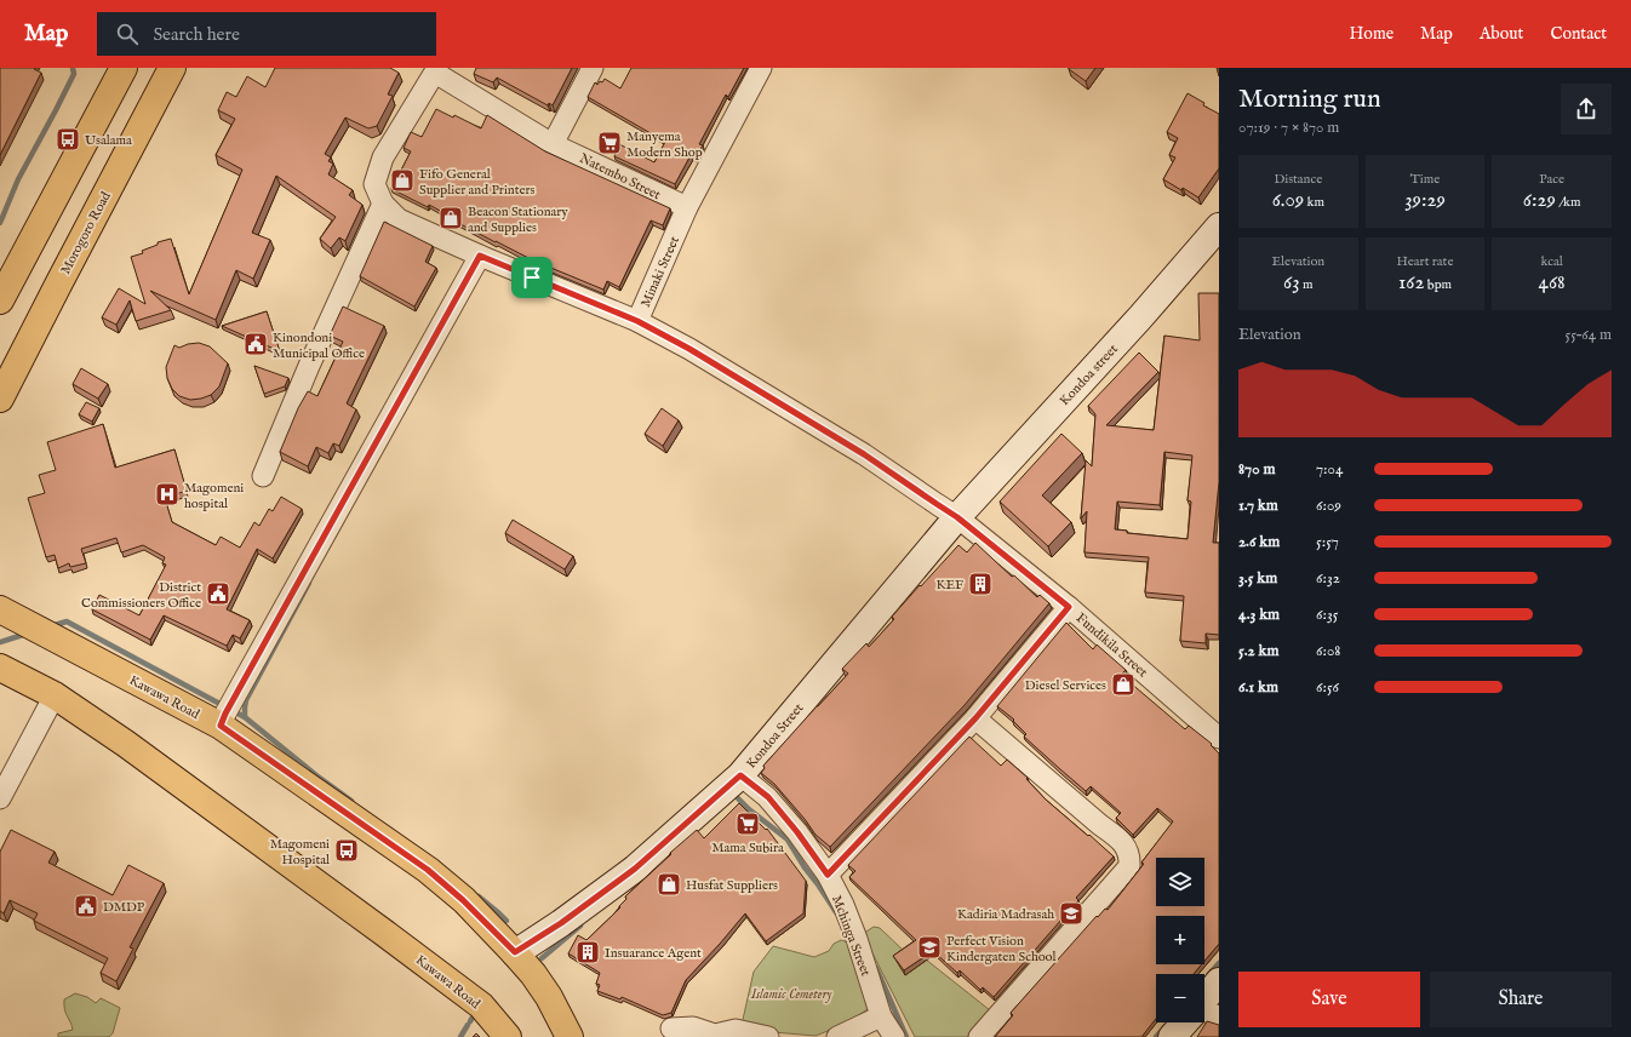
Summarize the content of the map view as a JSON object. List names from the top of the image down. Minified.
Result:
{"streets":{"main road":["Morogoro Road","Kawawa Road"],"street":["Natembo Street","Minaki Street","Kondoa street","Fundikila Street","Kondoa Street","Mchinga Street"]},"crossings":[["Natembo Street","Minaki Street"],["Minaki Street","Fundikila Street"],["Kondoa street","Fundikila Street"],["Kondoa street","Kondoa Street"],["Fundikila Street","Kondoa Street"],["Kawawa Road","Kondoa Street"],["Kondoa Street","Mchinga Street"]],"parks":["Islamic Cemetery"],"places":{"bus stop":["Usalama","Magomeni Hospital"],"supermarket":["Manyema Modern Shop","Mama Subira"],"shop":["Fifo General Supplier and Printers","Beacon Stationary and Supplies","Diesel Services","Husfat Suppliers"],"public building":["Kinondoni Municipal Office","District Commissioners Office","DMDP"],"hospital":["Magomeni hospital"],"building":["KEF","Insuarance Agent"],"school or university":["Kadiria Madrasah","Perfect Vision Kindergaten School"]},"page":{"header":"Map","search":"Search here","nav":["Home","Map","About","Contact"],"heading":["Morning run","07:19 · 7 × 870 m"],"stats":[["Distance","6.09 km"],["Time","39:29"],["Pace","6:29 /km"],["Elevation","63 m"],["Heart rate","162 bpm"],["kcal","468"]],"chart":["Elevation","55–64 m"],"list":[{"name":"870 m","note":"7:04"},{"name":"1.7 km","note":"6:09"},{"name":"2.6 km","note":"5:57"},{"name":"3.5 km","note":"6:32"},{"name":"4.3 km","note":"6:35"},{"name":"5.2 km","note":"6:08"},{"name":"6.1 km","note":"6:56"}],"map_buttons":["+","−"],"buttons":["Save","Share"]}}
